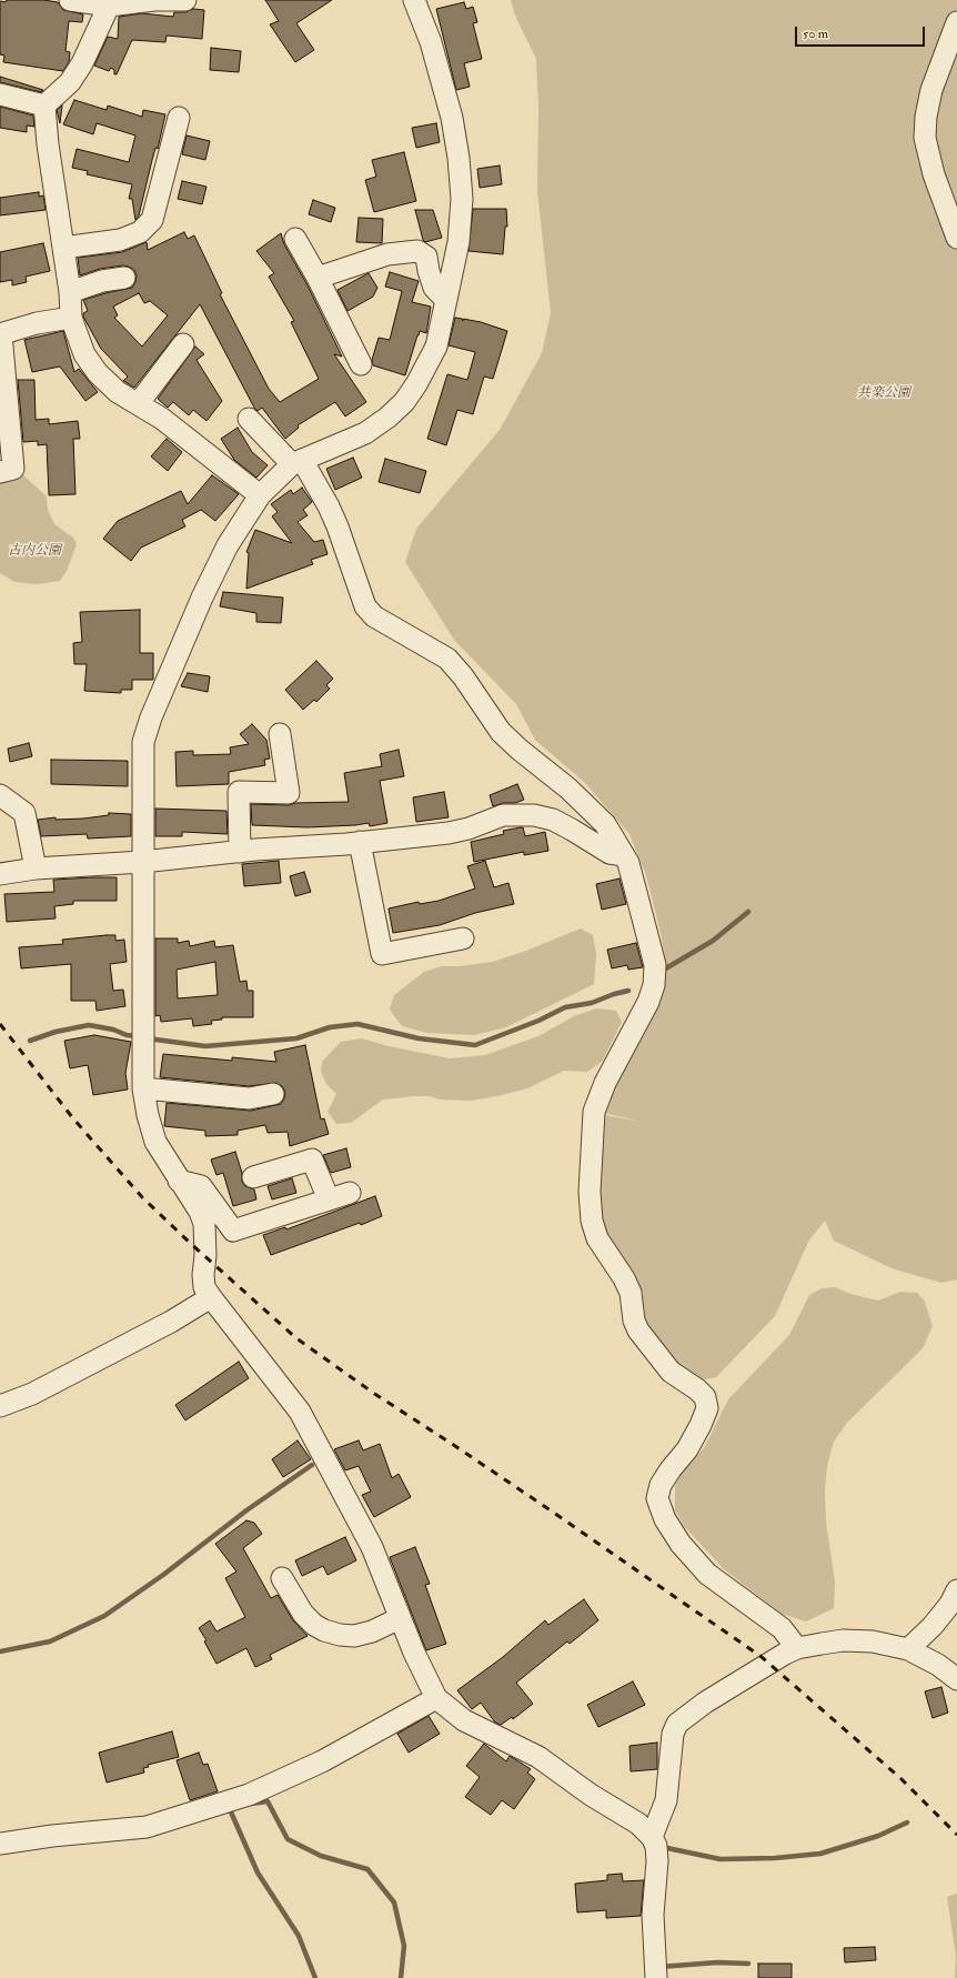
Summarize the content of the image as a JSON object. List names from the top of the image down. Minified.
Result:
{"parks":["共楽公園","古内公園"],"scale_bar":"50 m"}
